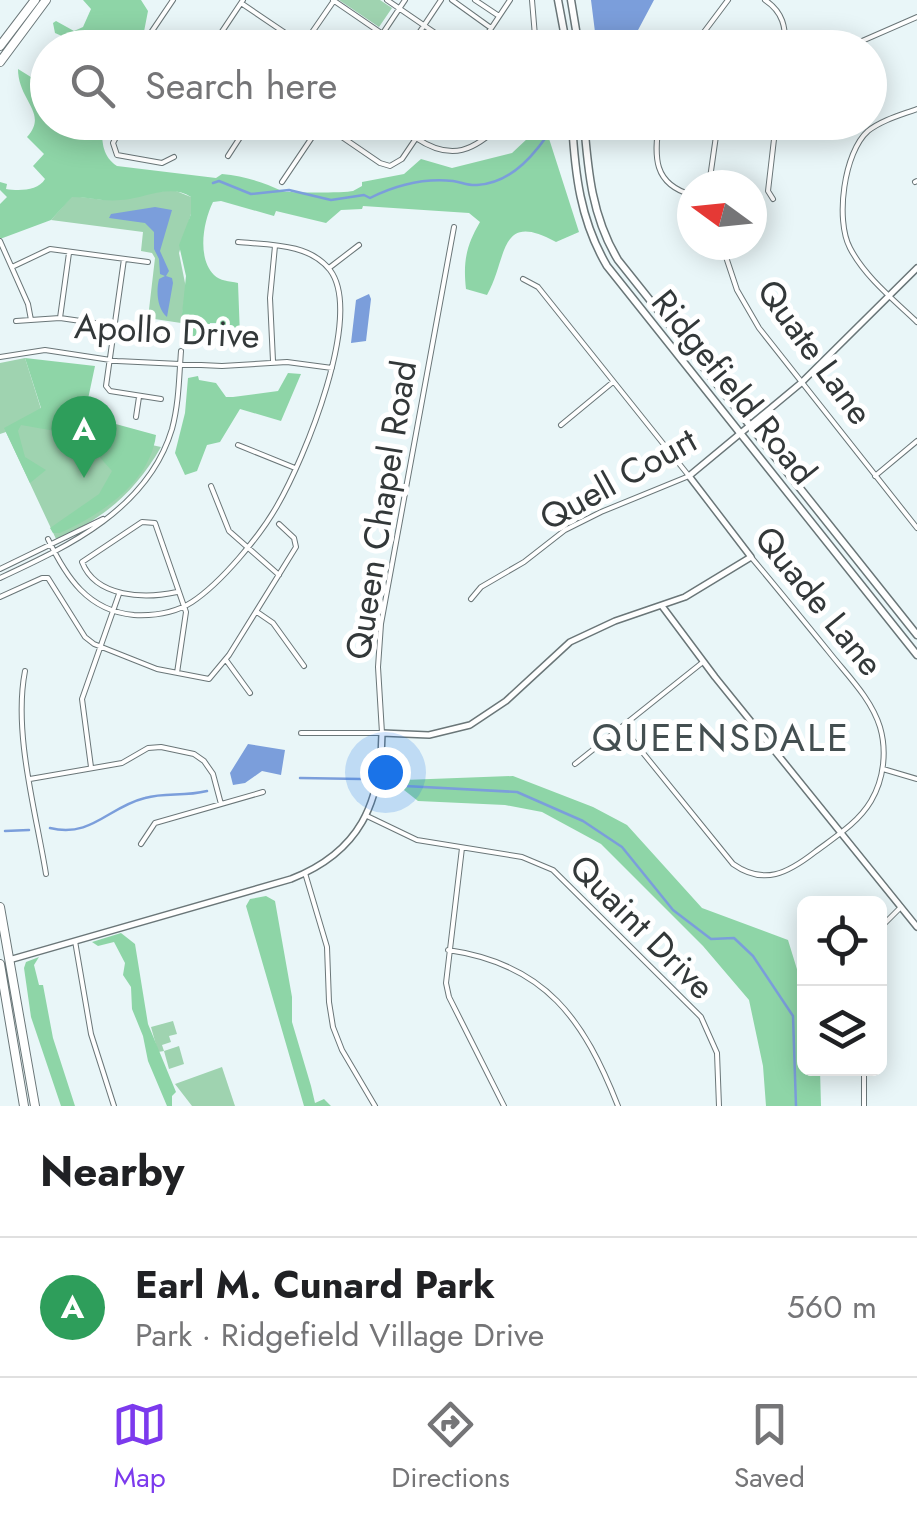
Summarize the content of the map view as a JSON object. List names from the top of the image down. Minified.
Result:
{"streets":{"main road":["Ridgefield Road"],"street":["Apollo Drive","Quate Lane","Quell Court","Queen Chapel Road","Quade Lane","Quaint Drive"]},"crossings":[["Quate Lane","Quell Court"],["Ridgefield Road","Quell Court"],["Quell Court","Quade Lane"],["Queen Chapel Road","Quaint Drive"]],"districts":["QUEENSDALE"],"north":"left","page":{"search":"Search here","pins":"A","heading":"Nearby","list":[{"mark":"A","name":"Earl M. Cunard Park","note":"Park · Ridgefield Village Drive","value":"560 m"}],"nav":["Map","Directions","Saved"]}}
